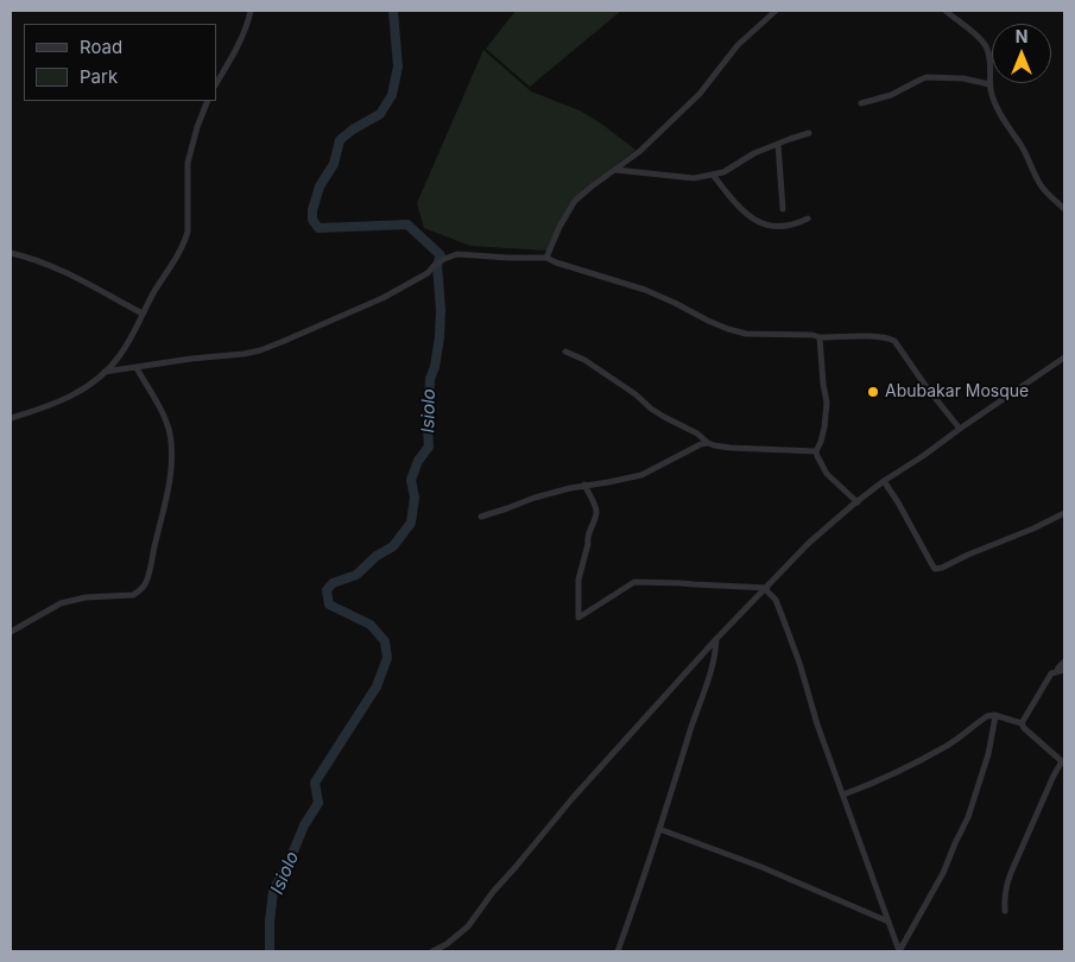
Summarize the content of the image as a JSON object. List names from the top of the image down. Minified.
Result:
{"water":["Isiolo"],"places":["Abubakar Mosque"],"legend":["Road","Park"],"north":"top"}
